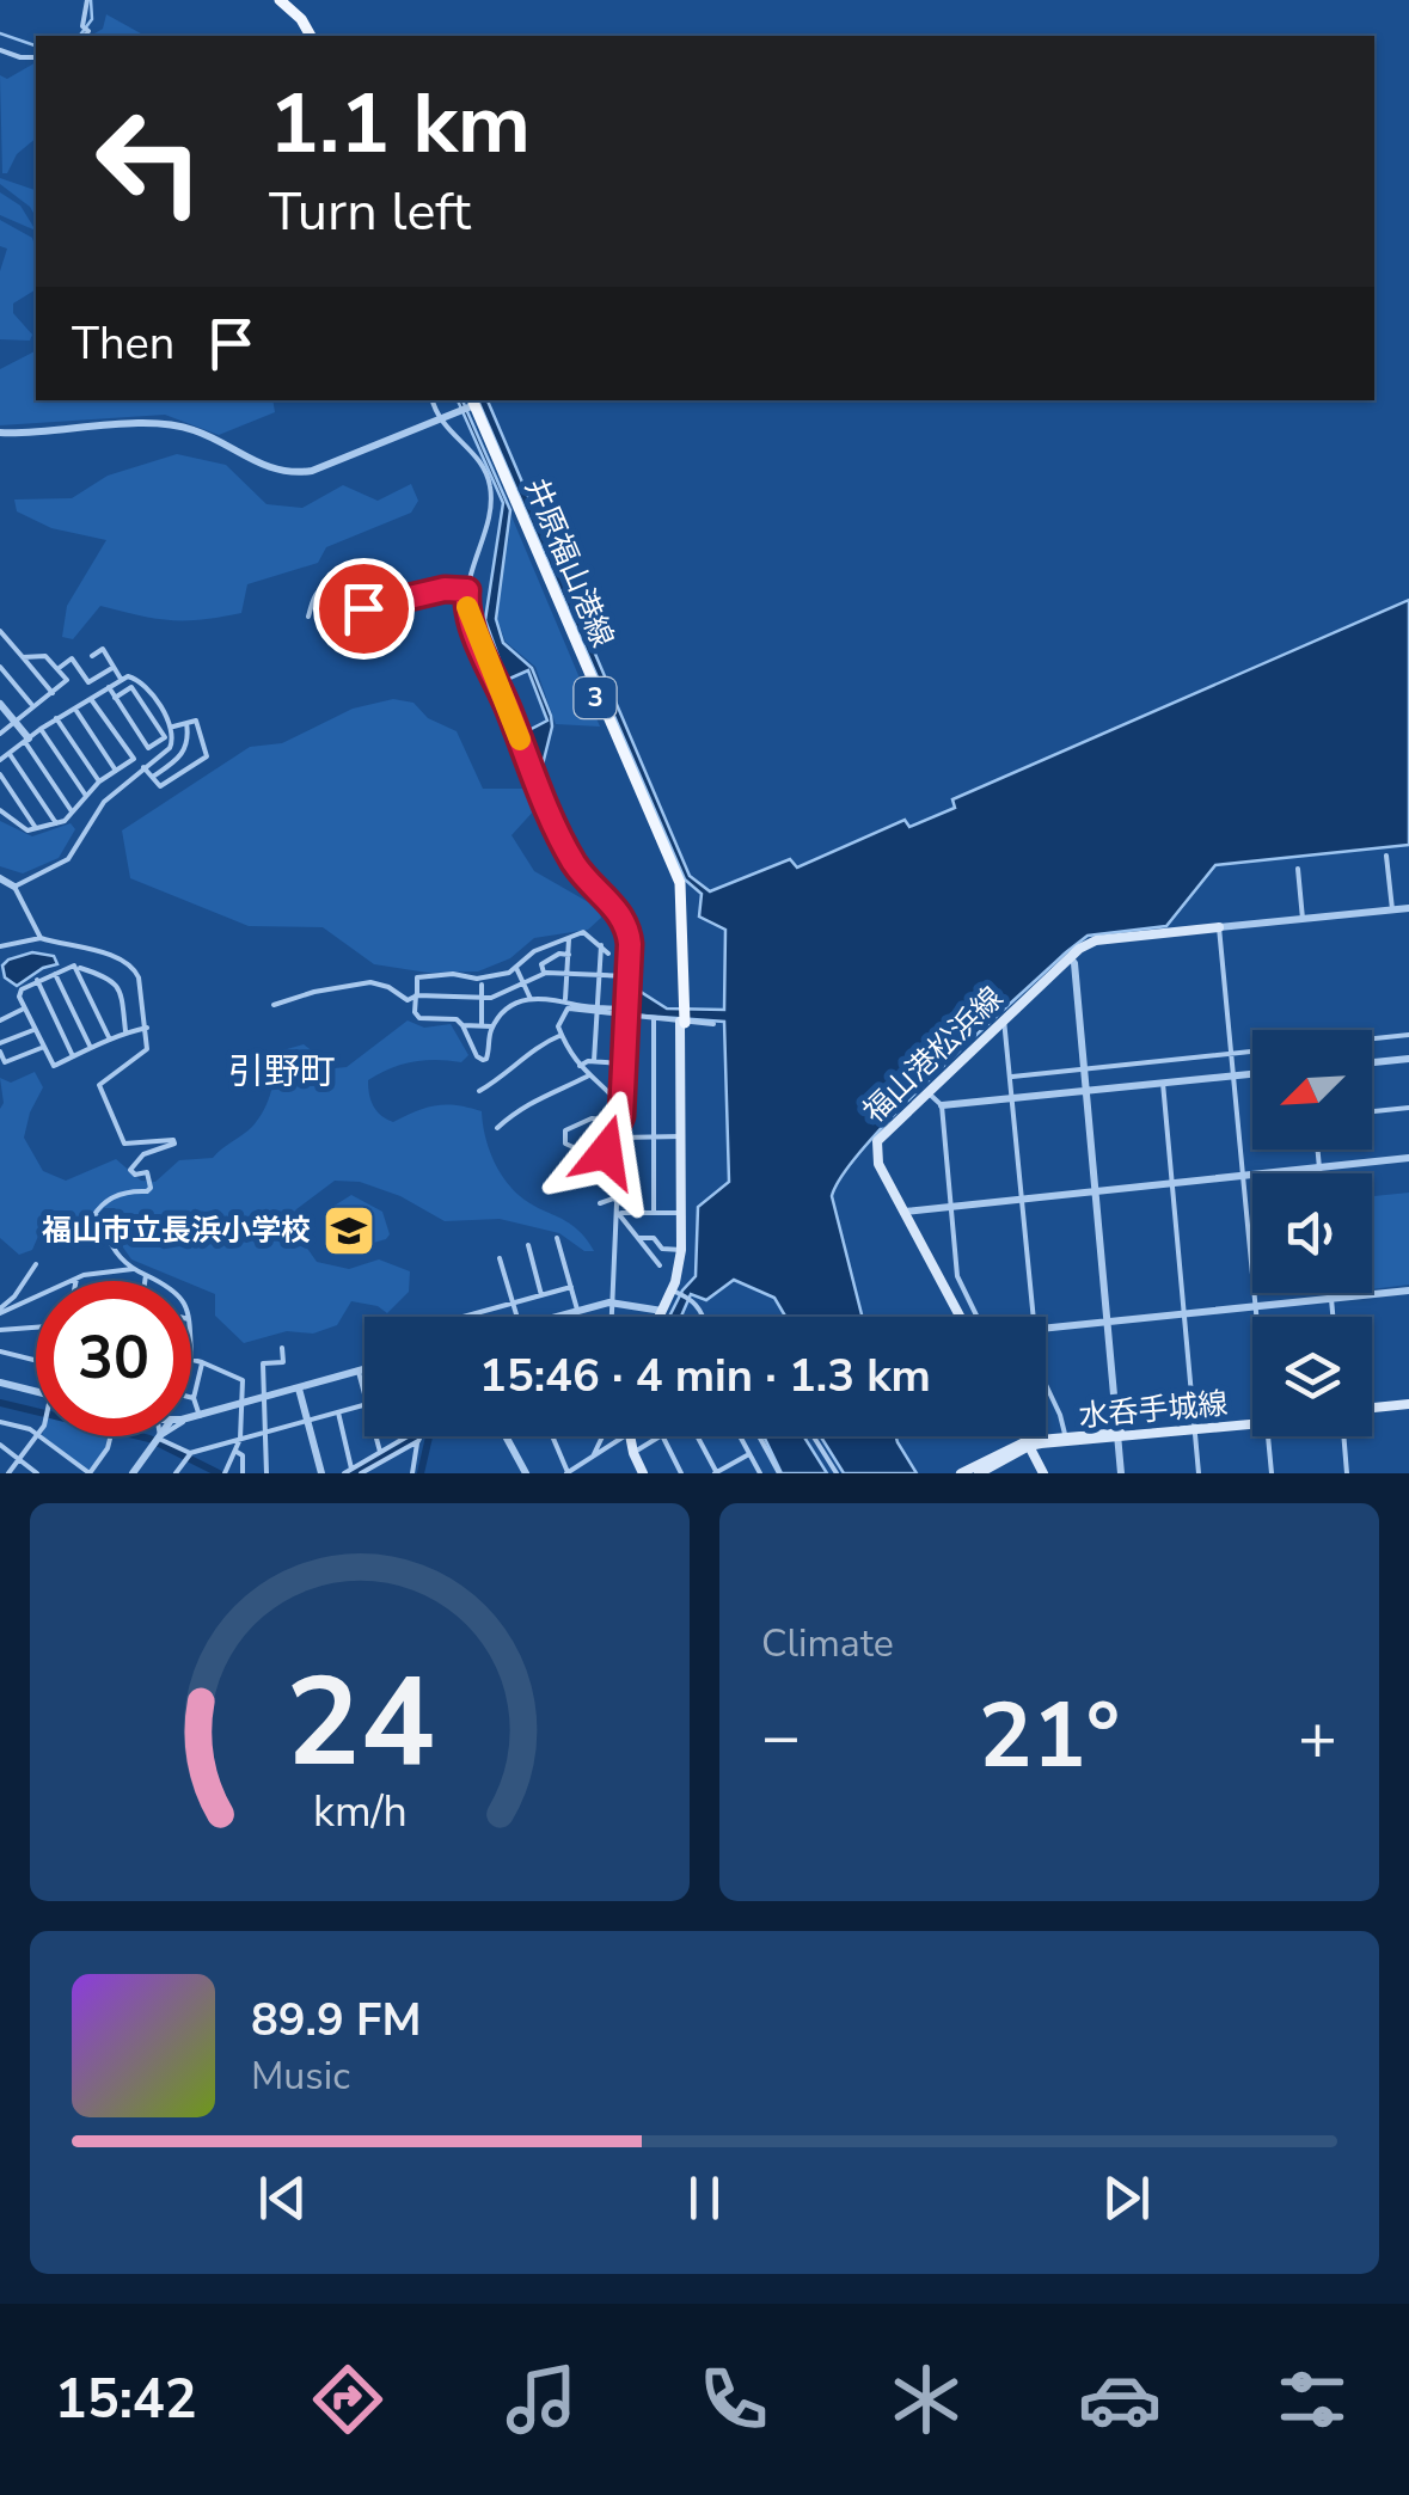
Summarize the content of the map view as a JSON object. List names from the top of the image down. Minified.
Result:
{"streets":{"main road":["井原福山港線","3","福山港松浜線","水呑手城線"]},"districts":["引野町"],"places":{"school or university":["福山市立長浜小学校"]},"north":"bottom left","page":{"turn":["1.1 km","Turn left"],"then":"Then","limit":"30","trip":"15:46 · 4 min · 1.3 km","tile":"Climate","heat":["−","21°","+"],"song":["89.9 FM","Music"],"tabs":"15:42","gauge":["24","km/h"]}}
